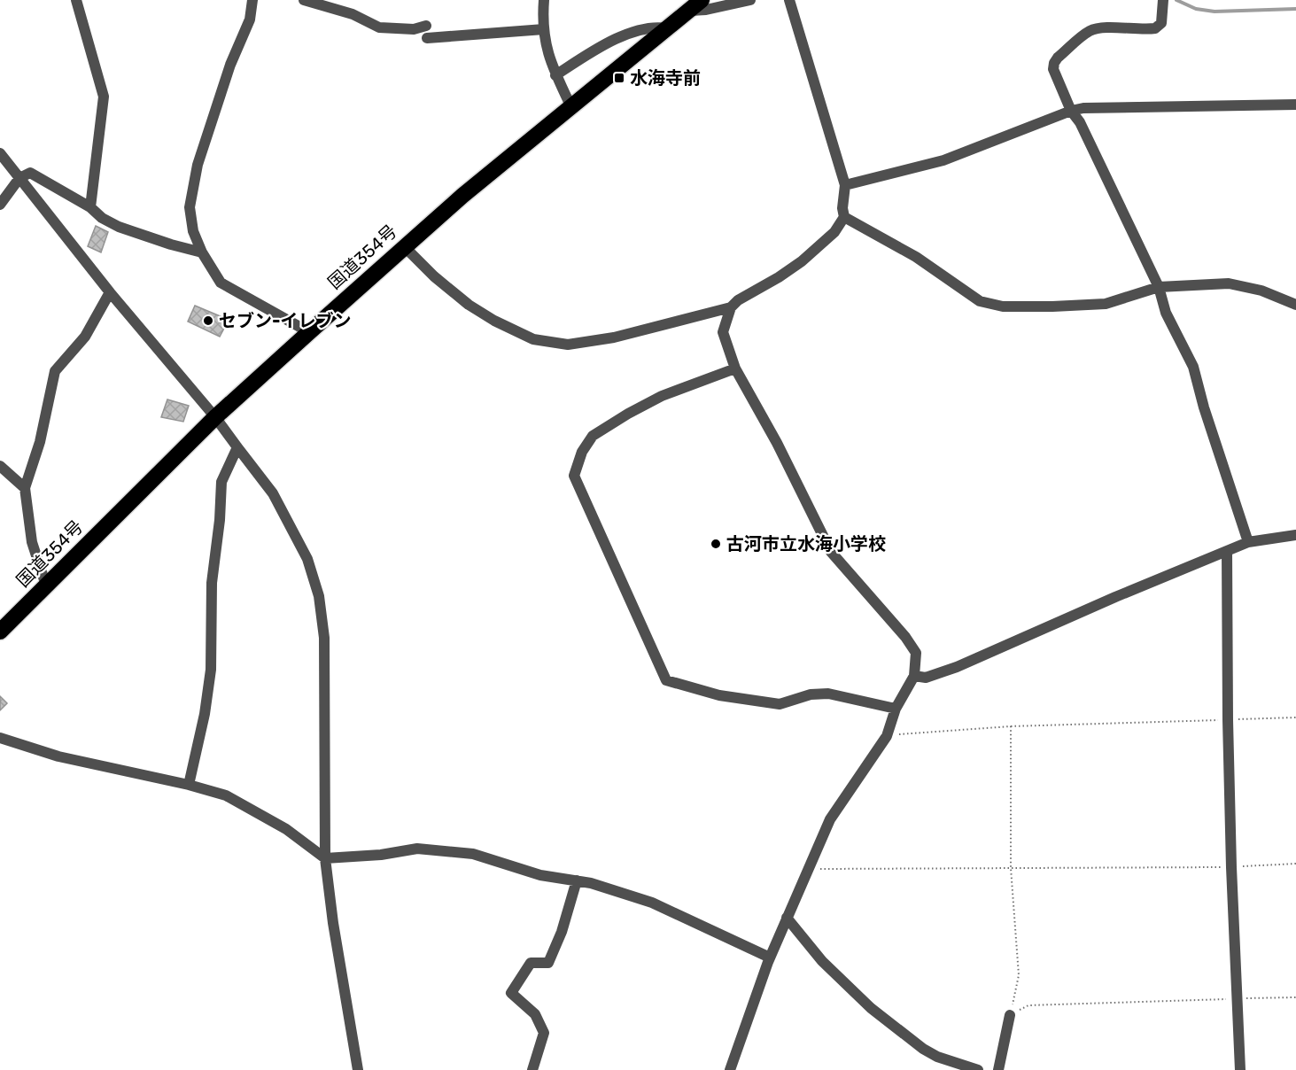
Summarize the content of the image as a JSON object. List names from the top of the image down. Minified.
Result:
{"streets":{"highway":["国道354号"]},"places":{"transit":["水海寺前"],"other":["セブン-イレブン","古河市立水海小学校"]}}
